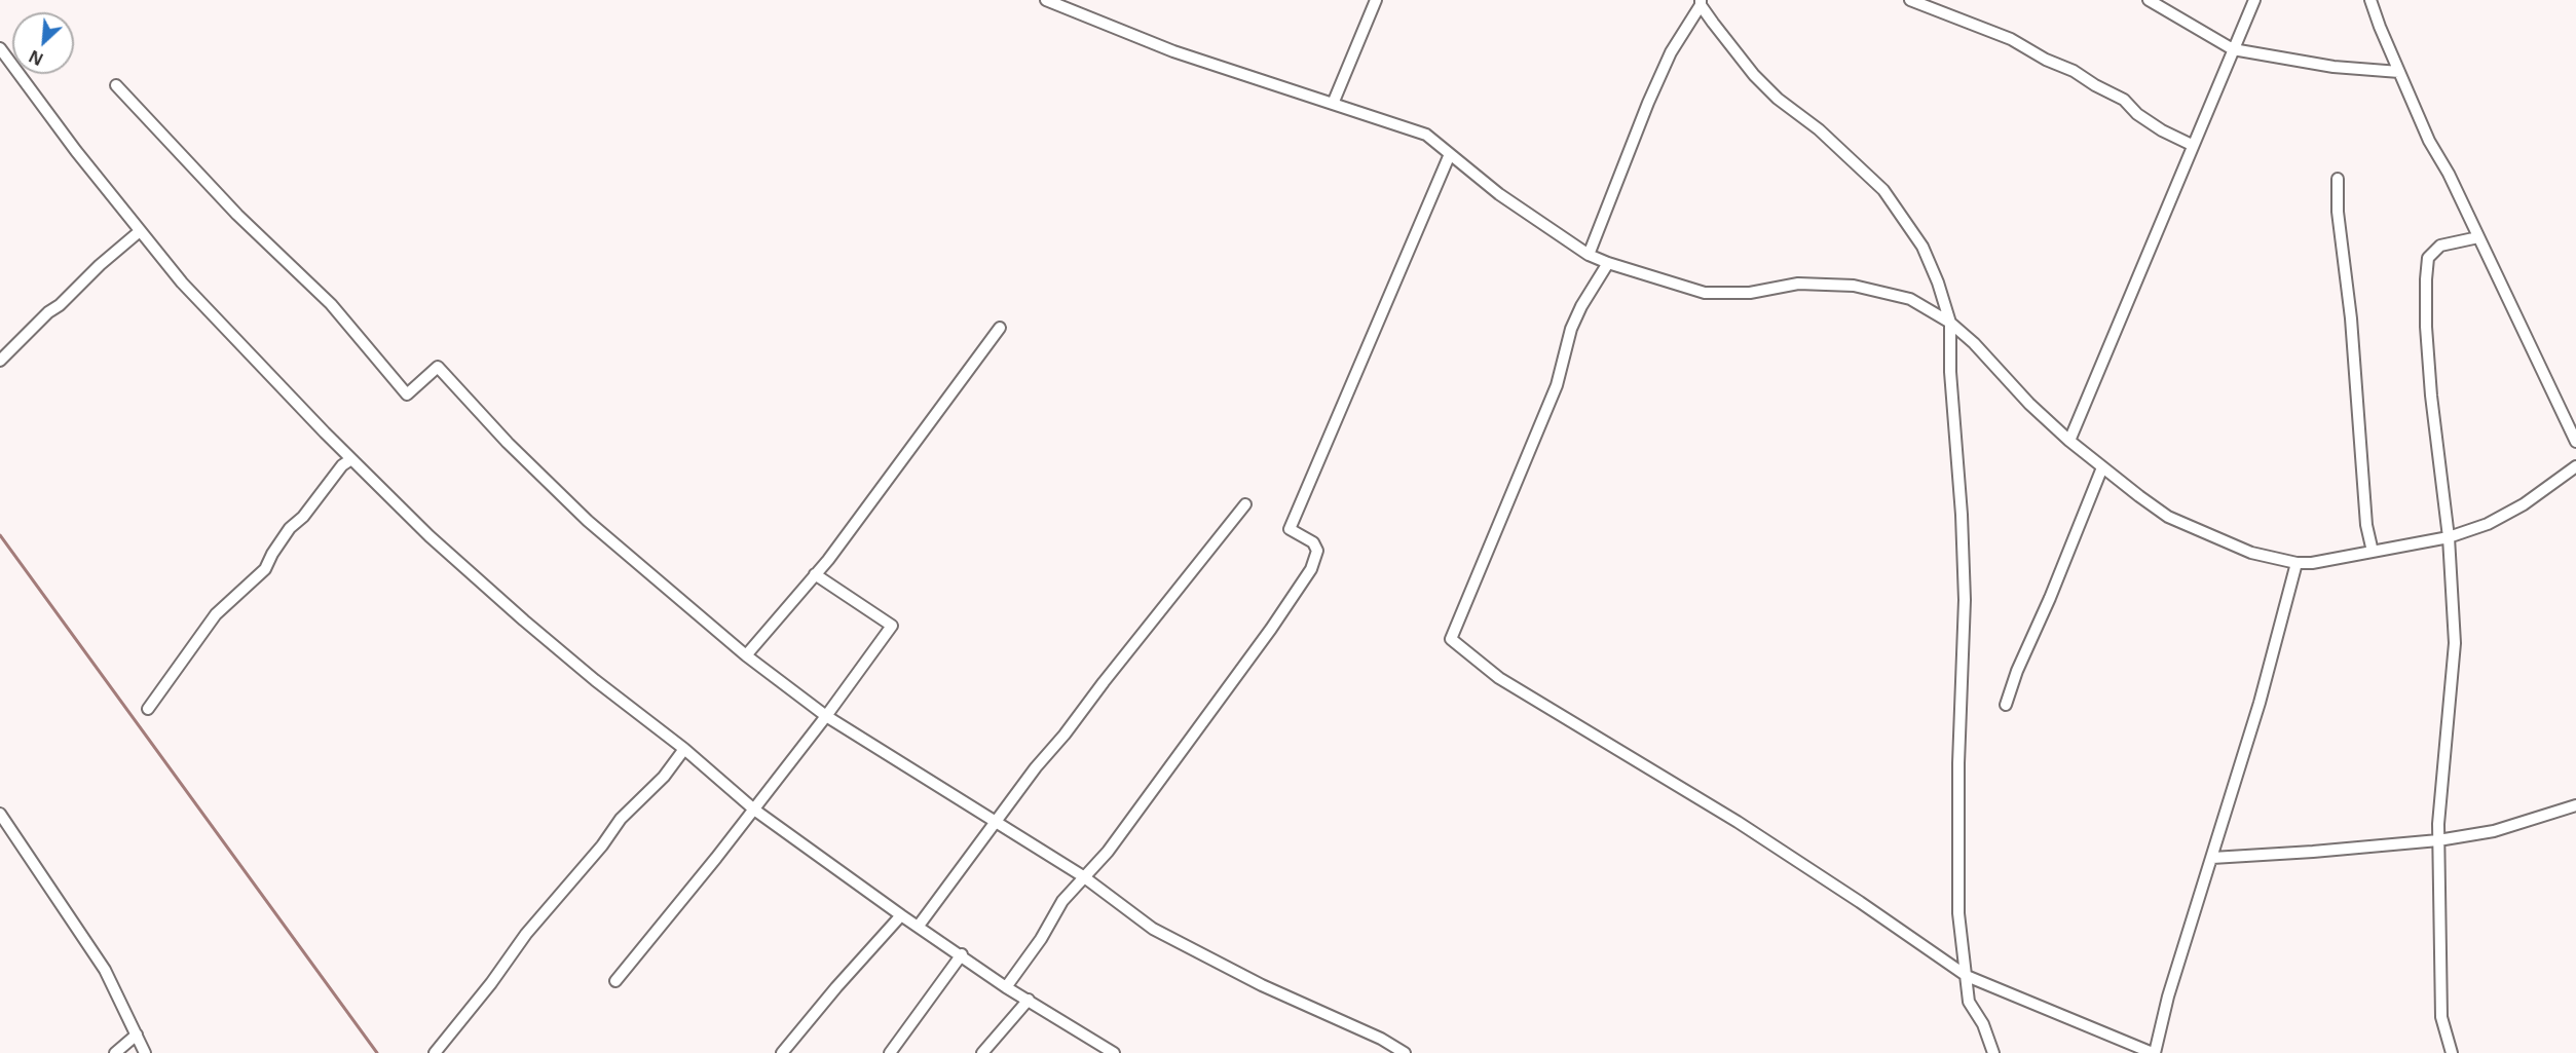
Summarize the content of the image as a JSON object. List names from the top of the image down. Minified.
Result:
{"north":"bottom left"}
